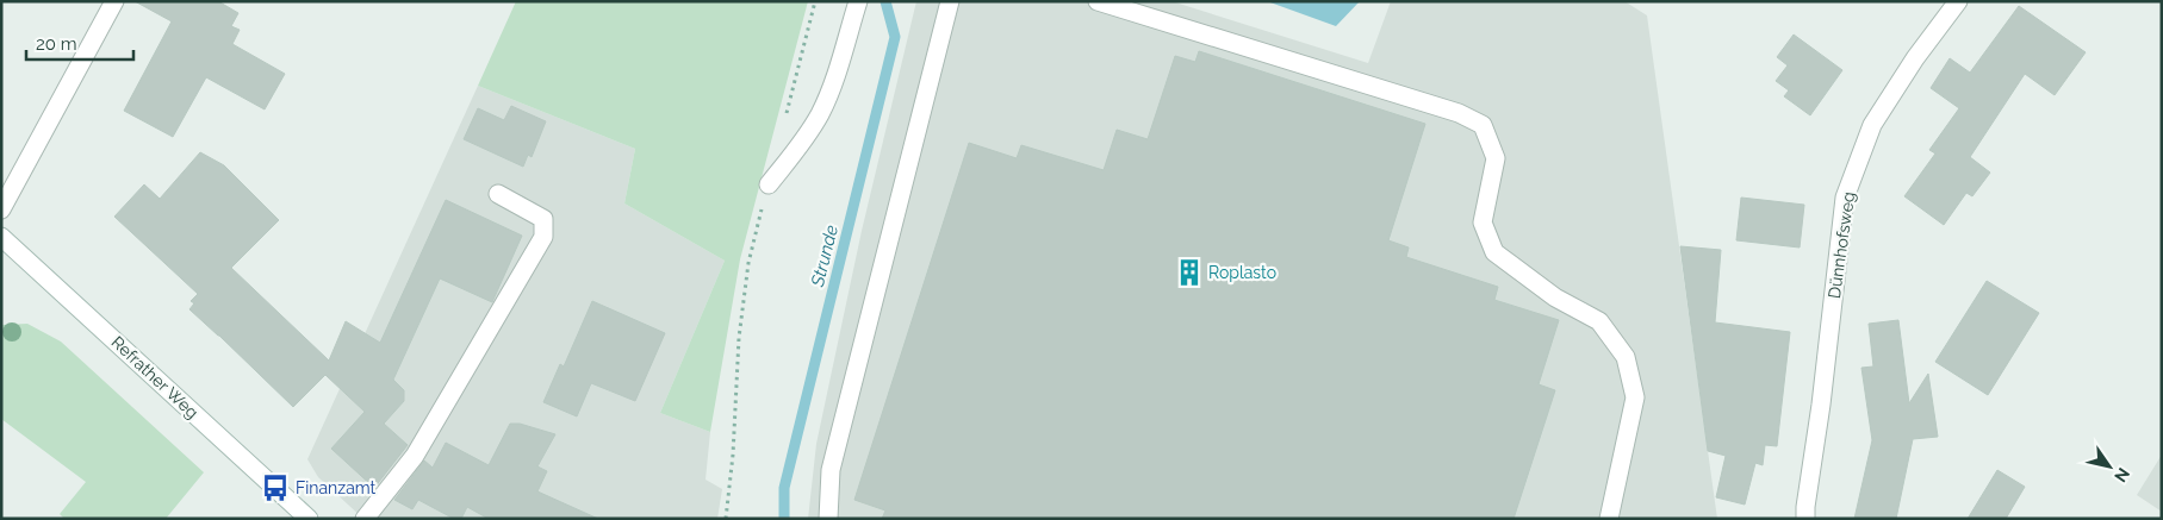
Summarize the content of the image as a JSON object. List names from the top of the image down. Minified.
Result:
{"streets":{"street":["Dünnhofsweg","Refrather Weg"]},"water":["Strunde"],"places":{"building":["Roplasto"],"bus stop":["Finanzamt"]},"scale_bar":"20 m","north":"bottom right"}
